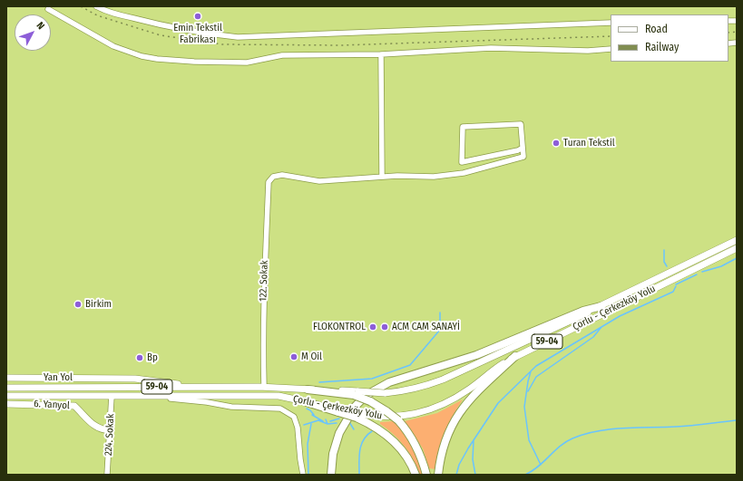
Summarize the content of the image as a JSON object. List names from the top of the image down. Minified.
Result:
{"streets":{"main road":["Çorlu - Çerkezköy Yolu","59-04","Yan Yol","6. Yanyol"],"street":["122. Sokak","224. Sokak"]},"crossings":[["122. Sokak","Çorlu - Çerkezköy Yolu"],["Çorlu - Çerkezköy Yolu","Yan Yol"],["Çorlu - Çerkezköy Yolu","224. Sokak"],["6. Yanyol","224. Sokak"]],"places":["Emin Tekstil Fabrikası","Turan Tekstil","Birkim","FLOKONTROL","ACM CAM SANAYİ","M Oil","Bp"],"legend":["Road","Railway"],"north":"top right"}
